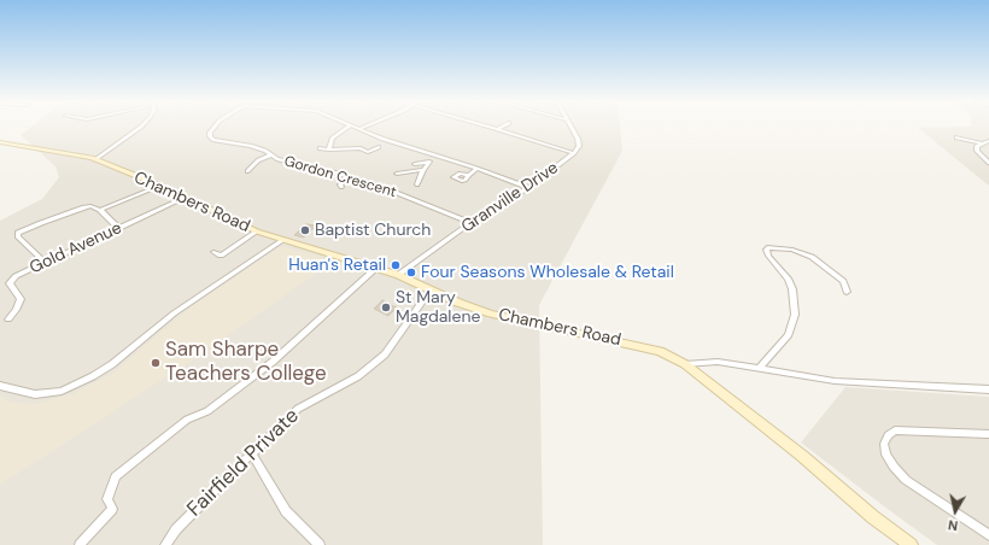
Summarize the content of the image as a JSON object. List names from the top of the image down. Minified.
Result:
{"streets":{"street":["Gordon Crescent","Granville Drive","Chambers Road","Gold Avenue","Fairfield Private"]},"crossings":[["Gordon Crescent","Granville Drive"],["Granville Drive","Chambers Road"],["Chambers Road","Gold Avenue"],["Chambers Road","Fairfield Private"]],"places":["Baptist Church","Huan's Retail","Four Seasons Wholesale & Retail","St Mary Magdalene","Sam Sharpe Teachers College"],"north":"bottom"}
